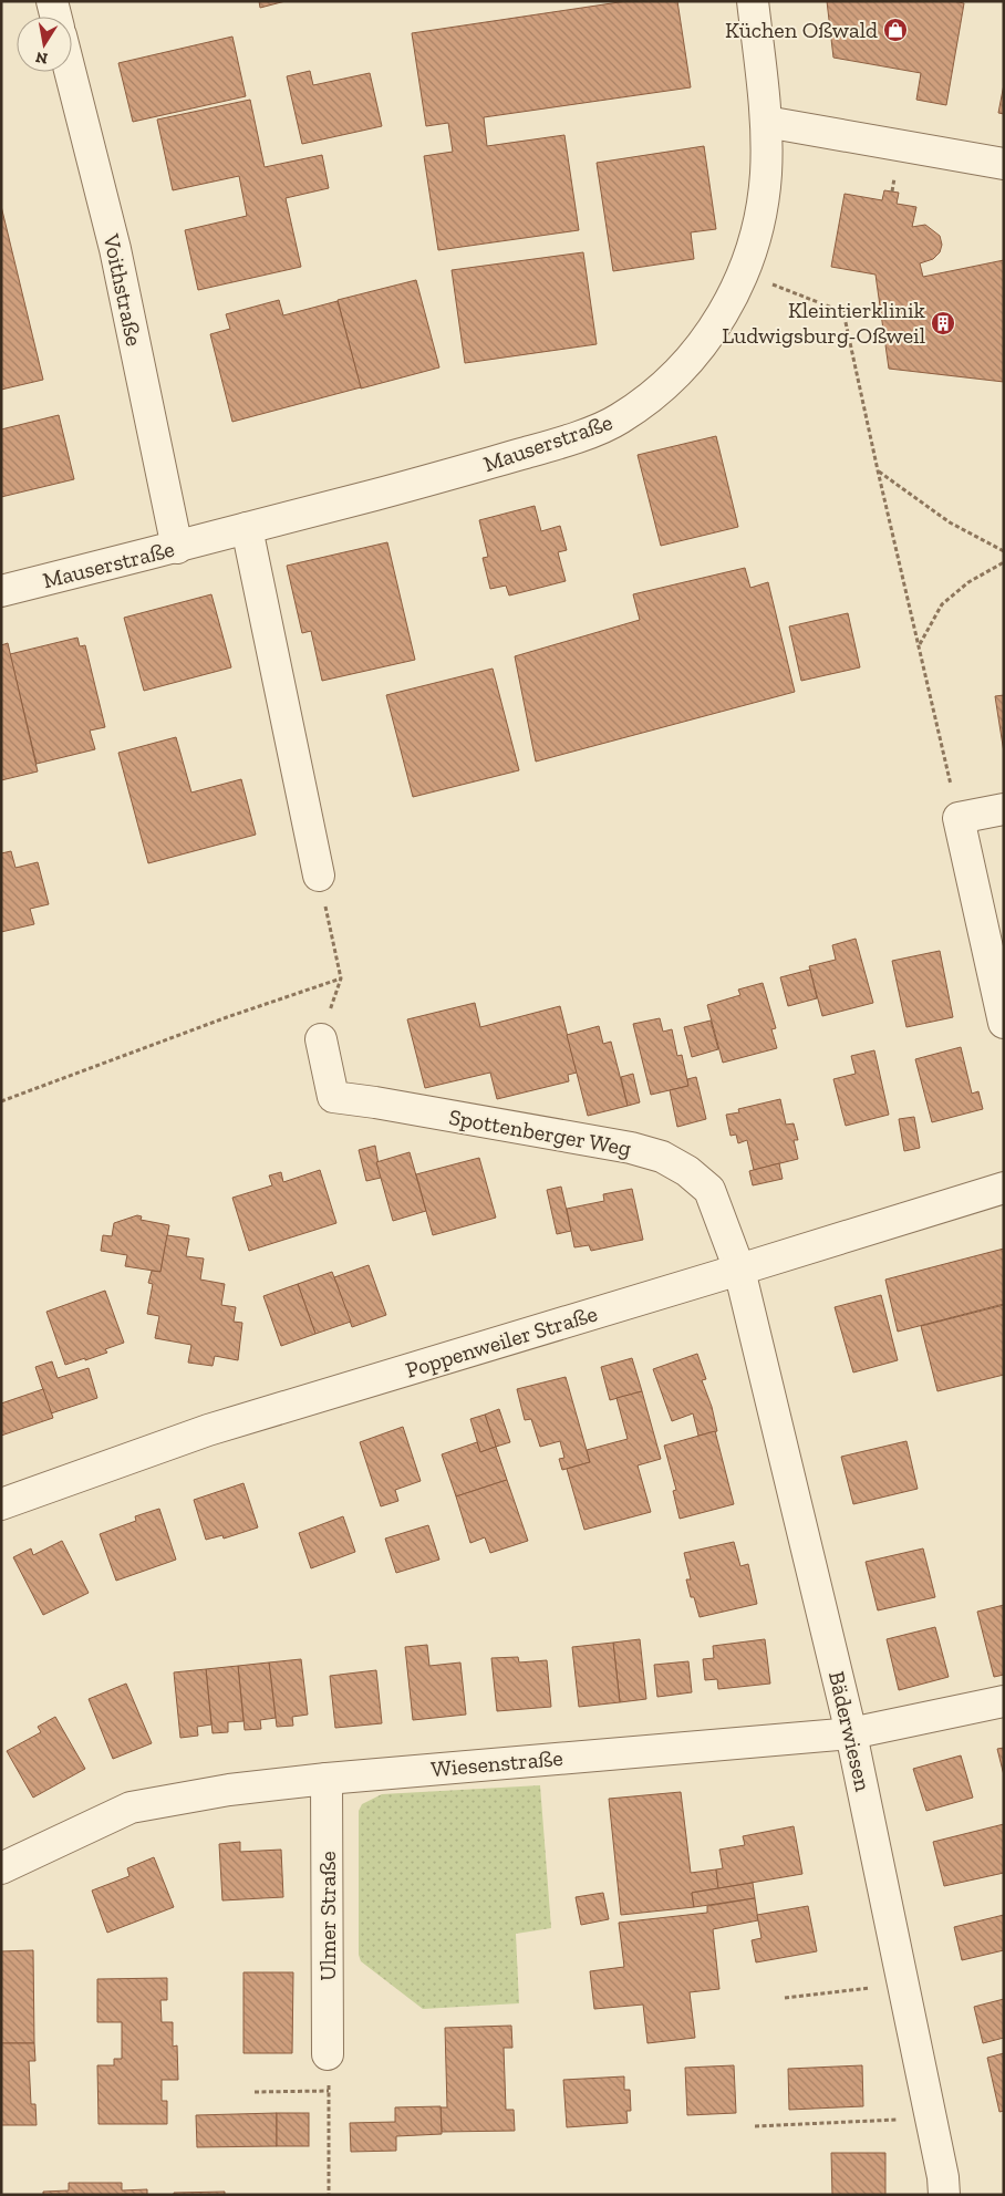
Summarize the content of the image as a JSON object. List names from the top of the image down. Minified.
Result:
{"streets":{"street":["Voithstraße","Mauserstraße","Spottenberger Weg","Poppenweiler Straße","Bäderwiesen","Wiesenstraße","Ulmer Straße"]},"crossings":[["Voithstraße","Mauserstraße"],["Spottenberger Weg","Poppenweiler Straße"],["Spottenberger Weg","Bäderwiesen"],["Poppenweiler Straße","Bäderwiesen"],["Bäderwiesen","Wiesenstraße"],["Wiesenstraße","Ulmer Straße"]],"places":{"shop":["Küchen Oßwald"],"building":["Kleintierklinik Ludwigsburg-Oßweil"]},"north":"bottom"}
